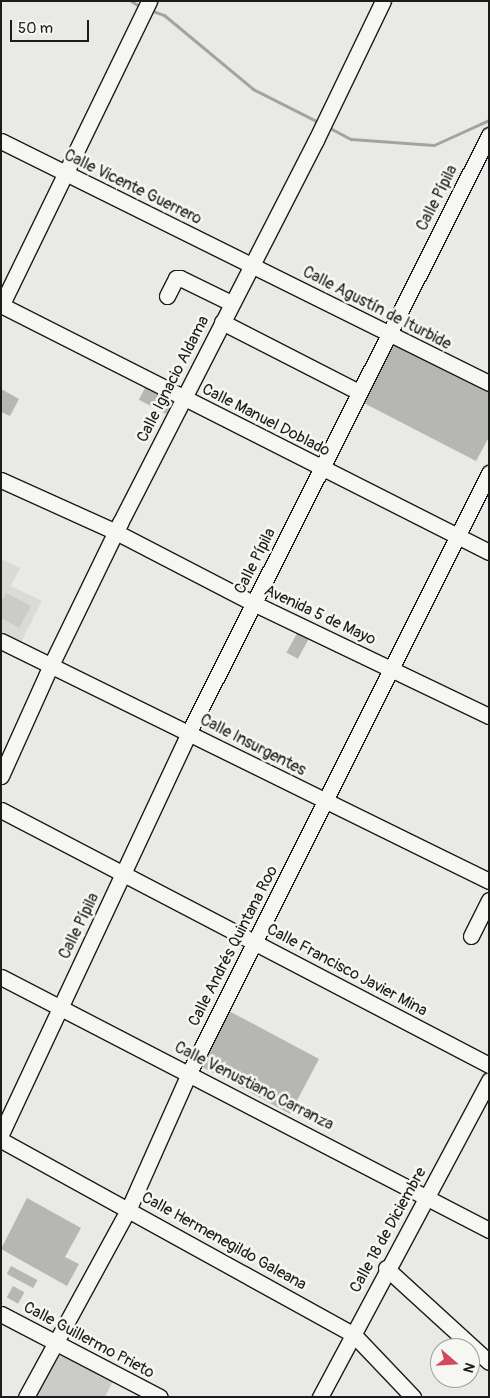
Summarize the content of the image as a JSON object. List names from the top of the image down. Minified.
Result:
{"streets":{"street":["Calle Vicente Guerrero","Calle Pípila","Calle Agustín de Iturbide","Calle Ignacio Aldama","Calle Manuel Doblado","Avenida 5 de Mayo","Calle Insurgentes","Calle Andrés Quintana Roo","Calle Francisco Javier Mina","Calle Venustiano Carranza","Calle 18 de Diciembre","Calle Hermenegildo Galeana","Calle Guillermo Prieto"]},"crossings":[["Calle Vicente Guerrero","Calle Agustín de Iturbide"],["Calle Vicente Guerrero","Calle Ignacio Aldama"],["Calle Pípila","Calle Agustín de Iturbide"],["Calle Pípila","Calle Manuel Doblado"],["Calle Pípila","Avenida 5 de Mayo"],["Calle Pípila","Calle Insurgentes"],["Calle Pípila","Calle Francisco Javier Mina"],["Calle Pípila","Calle Venustiano Carranza"],["Calle Agustín de Iturbide","Calle Ignacio Aldama"],["Calle Ignacio Aldama","Calle Manuel Doblado"],["Calle Ignacio Aldama","Avenida 5 de Mayo"],["Calle Ignacio Aldama","Calle Insurgentes"],["Calle Manuel Doblado","Calle Andrés Quintana Roo"],["Avenida 5 de Mayo","Calle Andrés Quintana Roo"],["Calle Insurgentes","Calle Andrés Quintana Roo"],["Calle Andrés Quintana Roo","Calle Francisco Javier Mina"],["Calle Andrés Quintana Roo","Calle Venustiano Carranza"],["Calle Andrés Quintana Roo","Calle Hermenegildo Galeana"],["Calle Andrés Quintana Roo","Calle Guillermo Prieto"],["Calle Venustiano Carranza","Calle 18 de Diciembre"],["Calle 18 de Diciembre","Calle Hermenegildo Galeana"]],"scale_bar":"50 m","north":"right"}
